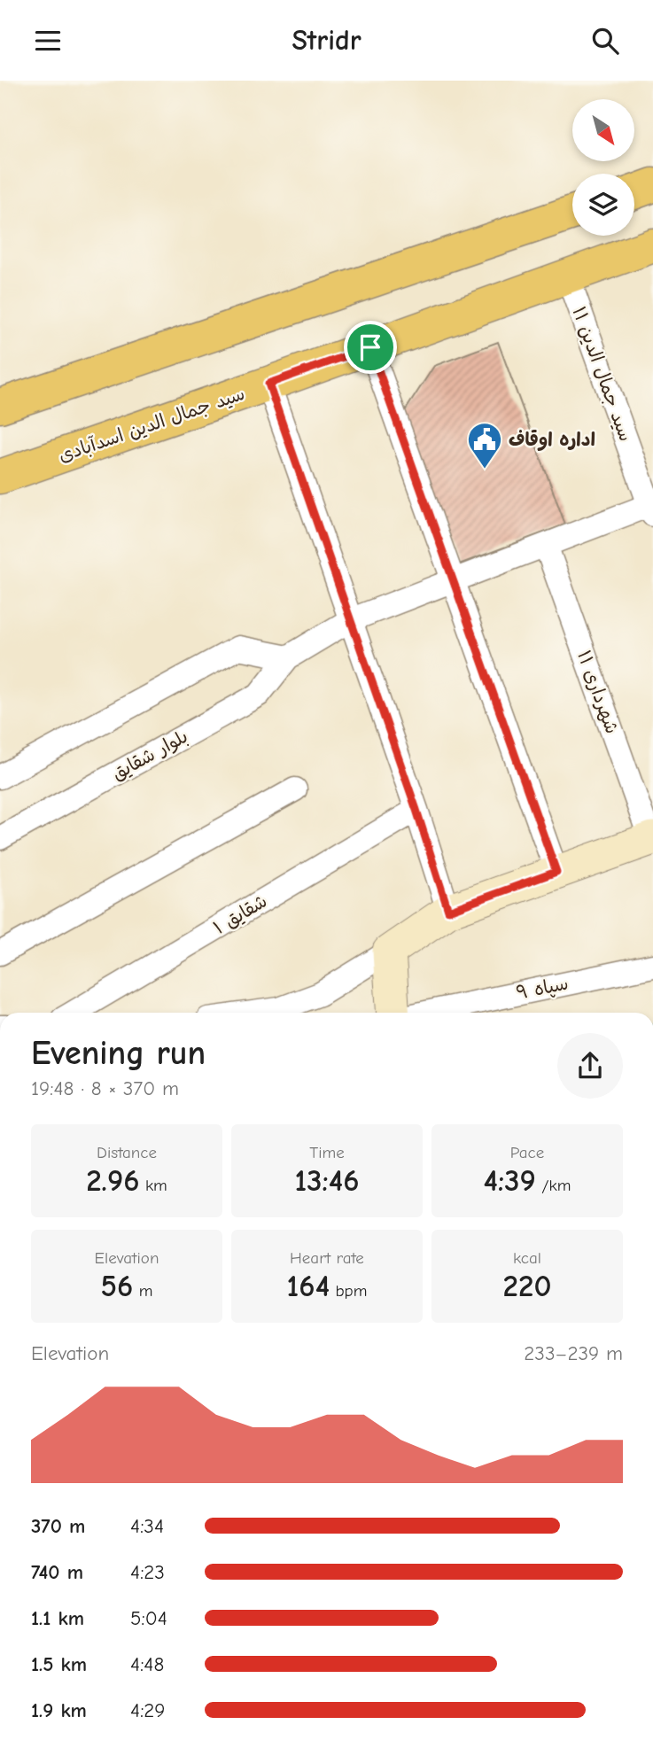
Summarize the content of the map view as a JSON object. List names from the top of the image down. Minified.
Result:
{"streets":{"main road":["سید جمال الدین اسدآبادی"],"street":["سید جمال الدین ۱۱","شهرداری ۱۱","بلوار شقایق","شقایق ۱","سپاه ۹"]},"crossings":[["سید جمال الدین ۱۱","سید جمال الدین اسدآبادی"],["سید جمال الدین ۱۱","بلوار شقایق"],["شهرداری ۱۱","بلوار شقایق"]],"places":{"public building":["اداره اوقاف"]},"north":"bottom right","page":{"header":"Stridr","heading":["Evening run","19:48 · 8 × 370 m"],"stats":[["Distance","2.96 km"],["Time","13:46"],["Pace","4:39 /km"],["Elevation","56 m"],["Heart rate","164 bpm"],["kcal","220"]],"chart":["Elevation","233–239 m"],"list":[{"name":"370 m","note":"4:34"},{"name":"740 m","note":"4:23"},{"name":"1.1 km","note":"5:04"},{"name":"1.5 km","note":"4:48"},{"name":"1.9 km","note":"4:29"}]}}
